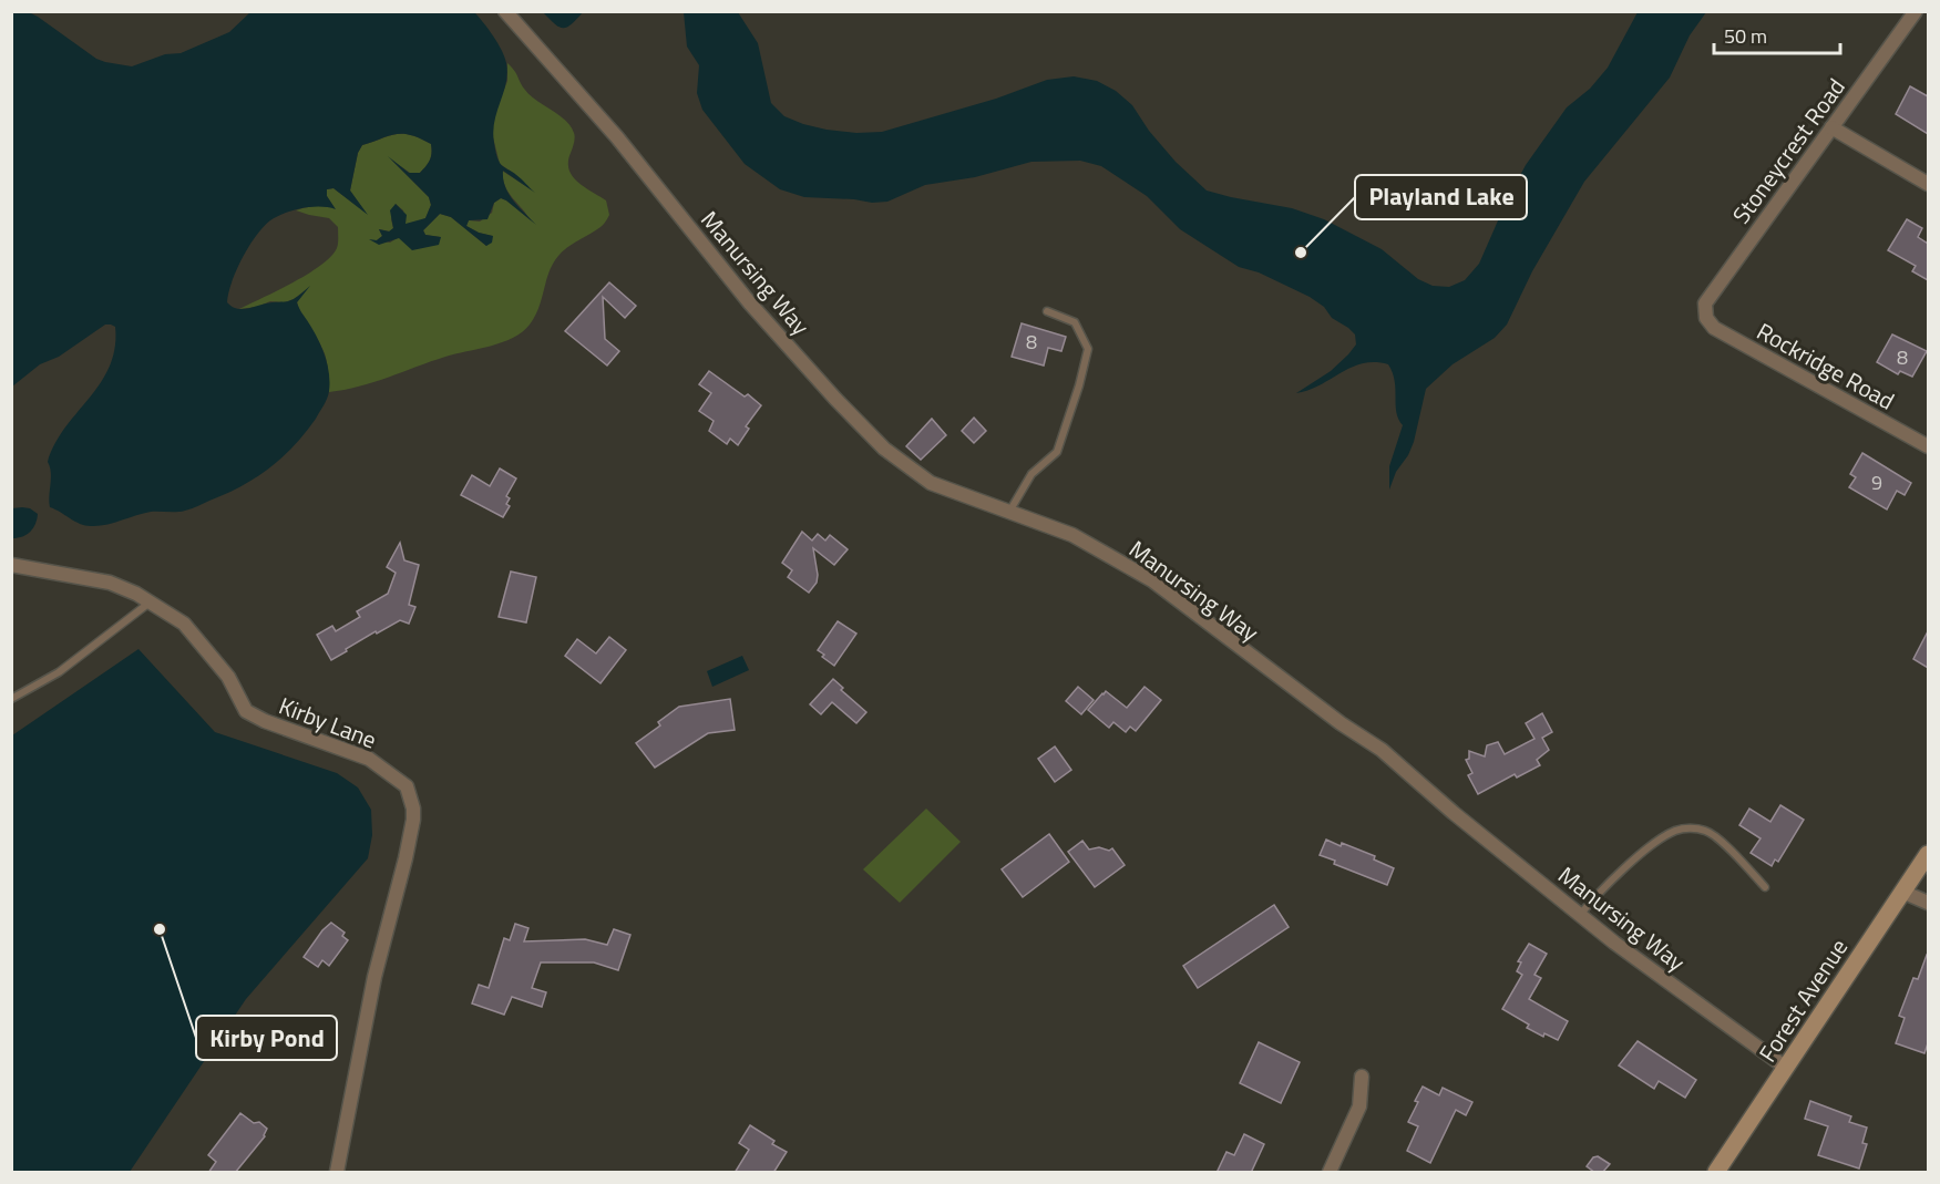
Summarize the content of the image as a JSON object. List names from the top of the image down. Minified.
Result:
{"streets":{"street":["Stoneycrest Road","Manursing Way","Rockridge Road","Kirby Lane","Forest Avenue"]},"crossings":[["Stoneycrest Road","Rockridge Road"],["Manursing Way","Forest Avenue"]],"places":["Playland Lake","Kirby Pond"],"house_numbers":["8","8","9"],"scale_bar":"50 m"}
